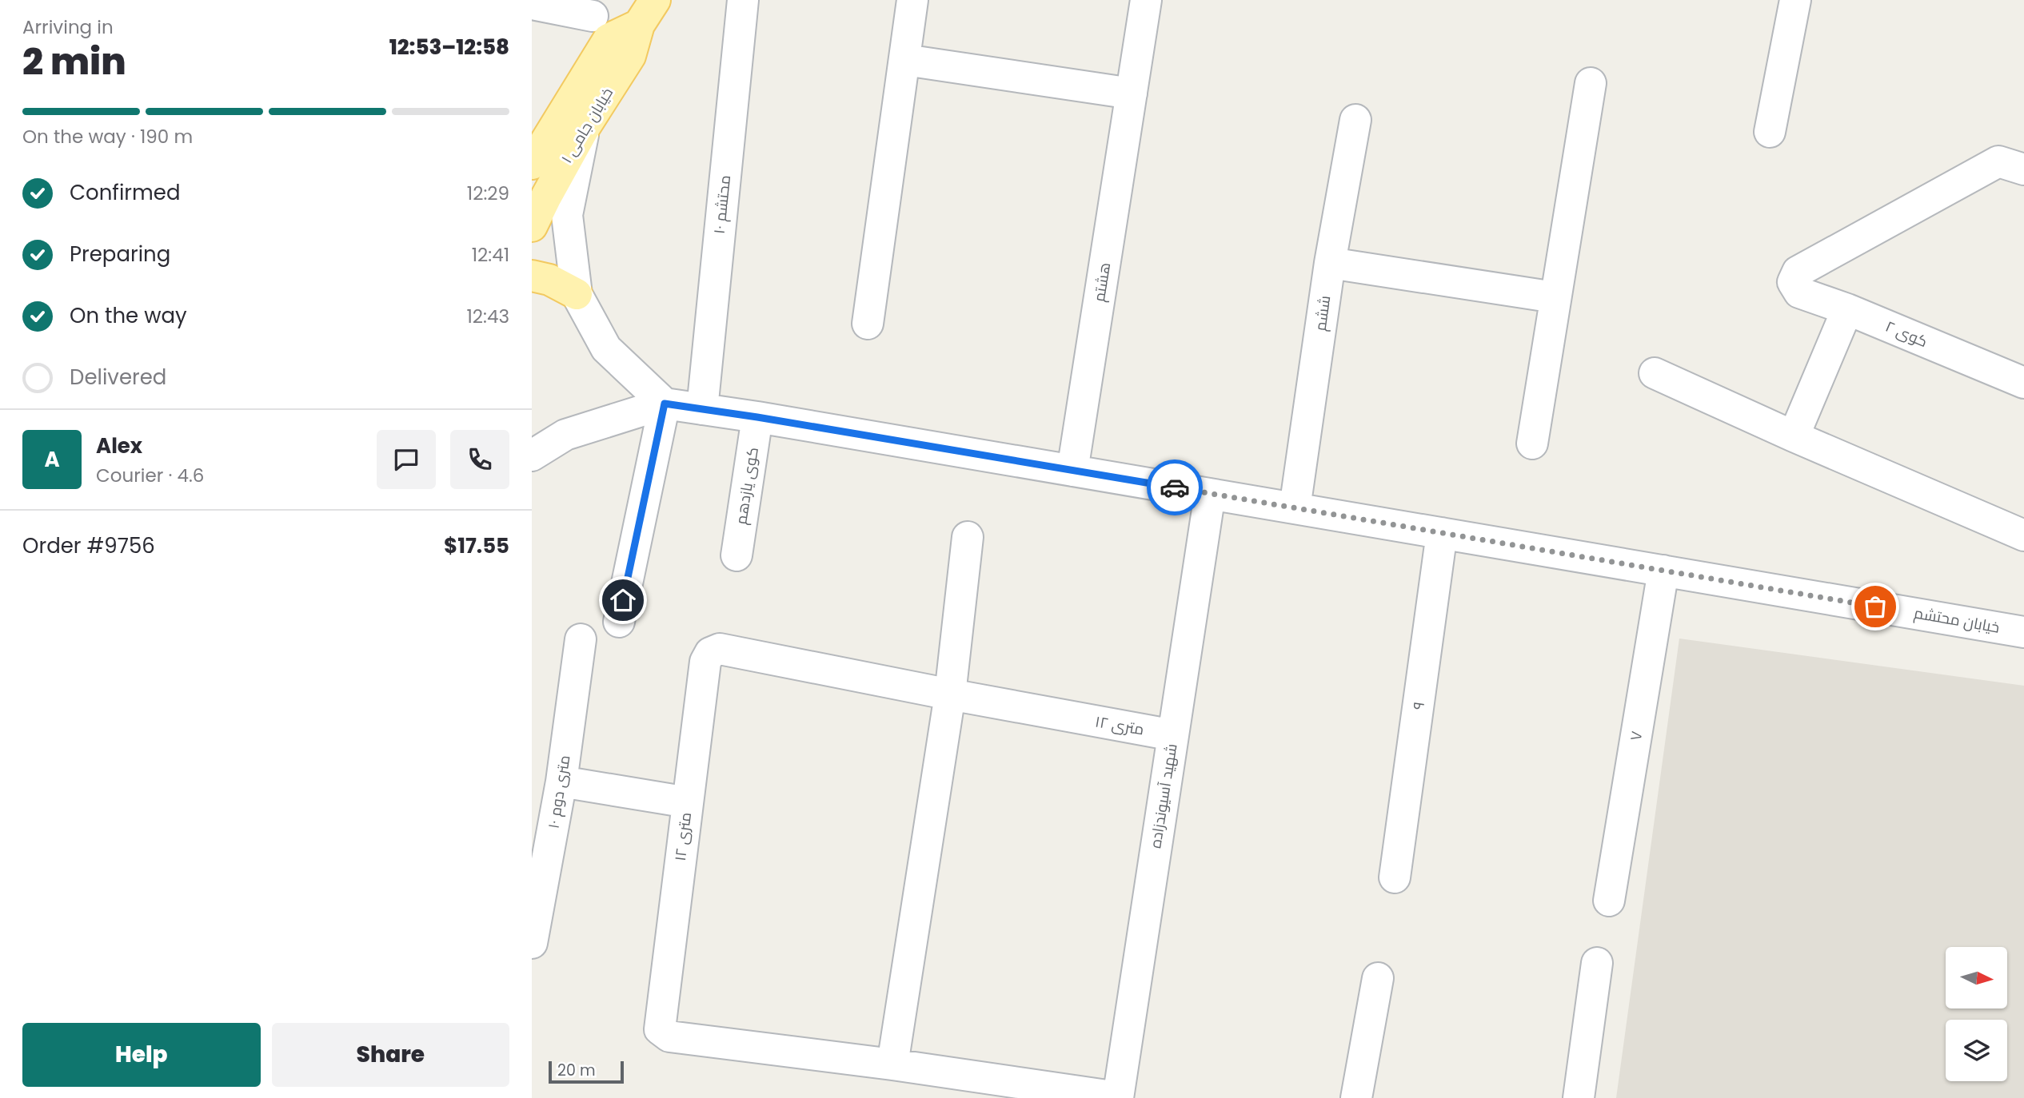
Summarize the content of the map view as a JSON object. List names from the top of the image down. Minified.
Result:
{"streets":{"main road":["خیابان جامی ۱"],"street":["محتشم ۱۰","هشتم","ششم","کوی ۲","کوی یازدهم","خیابان محتشم","۹","۱۲ متری","۷","۱۰ متری دوم","شهید آسیوندزاده"]},"crossings":[["محتشم ۱۰","خیابان محتشم"],["هشتم","خیابان محتشم"],["ششم","خیابان محتشم"],["کوی یازدهم","خیابان محتشم"],["خیابان محتشم","۹"],["خیابان محتشم","۷"],["خیابان محتشم","شهید آسیوندزاده"],["۱۲ متری","شهید آسیوندزاده"]],"scale_bar":"20 m","north":"right","page":{"heading":["2 min","Arriving in","12:53–12:58"],"panel":["Alex","Courier · 4.6","Order #9756","$17.55"],"bar":"On the way · 190 m","list":[["Confirmed","12:29"],["Preparing","12:41"],["On the way","12:43"],"Delivered"],"round":"A","buttons":["Help","Share"],"scale":"20 m"}}
